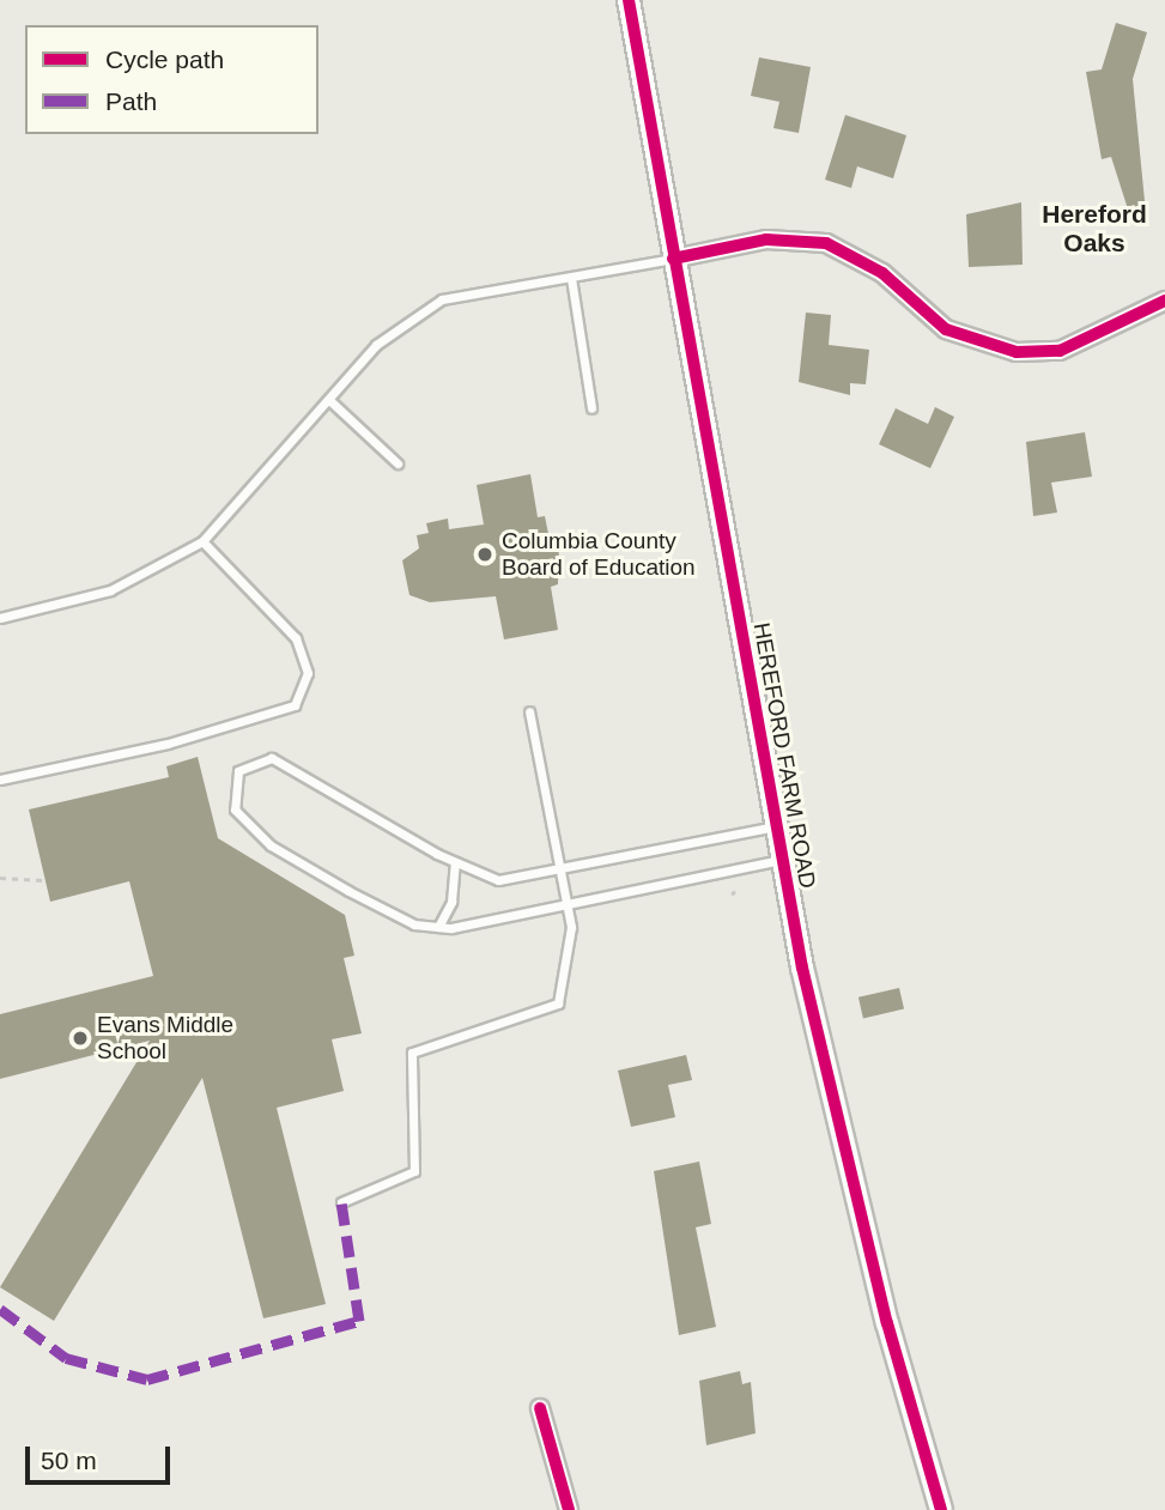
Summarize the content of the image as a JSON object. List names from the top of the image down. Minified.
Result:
{"streets":{"street":["HEREFORD FARM ROAD"]},"districts":["Hereford Oaks"],"places":["Columbia County Board of Education","Evans Middle School"],"legend":["Cycle path","Path"],"scale_bar":"50 m"}
